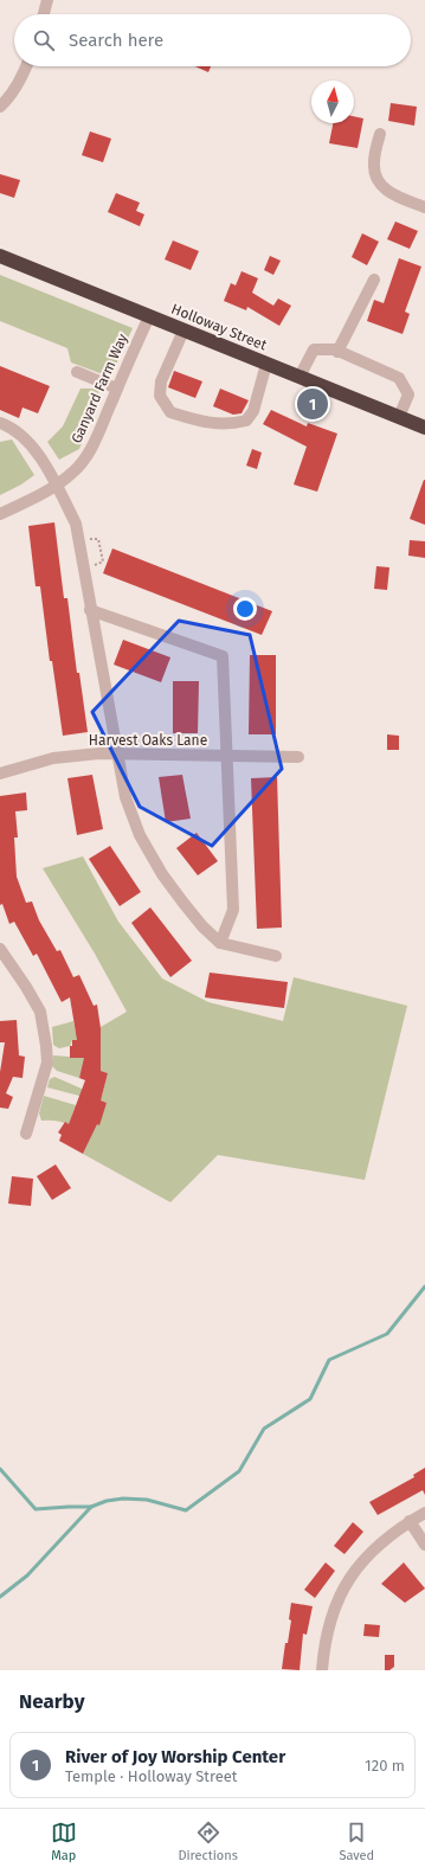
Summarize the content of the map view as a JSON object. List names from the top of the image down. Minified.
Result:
{"streets":{"highway":["Holloway Street"],"street":["Ganyard Farm Way","Harvest Oaks Lane"]},"crossings":[["Holloway Street","Ganyard Farm Way"]],"north":"top","page":{"search":"Search here","pins":"1","heading":"Nearby","list":[{"mark":"1","name":"River of Joy Worship Center","note":"Temple · Holloway Street","value":"120 m"}],"nav":["Map","Directions","Saved"]}}
